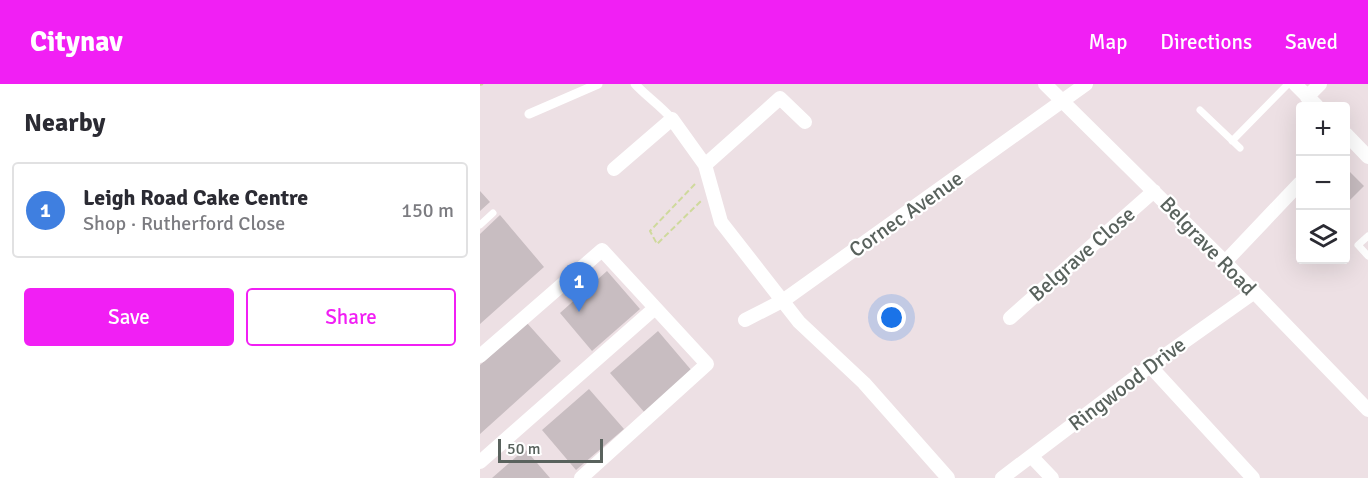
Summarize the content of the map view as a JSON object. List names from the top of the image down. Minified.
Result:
{"streets":{"street":["Cornec Avenue","Belgrave Road","Belgrave Close","Ringwood Drive"]},"crossings":[["Cornec Avenue","Belgrave Road"],["Belgrave Road","Belgrave Close"],["Belgrave Road","Ringwood Drive"]],"scale_bar":"50 m","page":{"header":"Citynav","nav":["Map","Directions","Saved"],"heading":"Nearby","map_buttons":["+","−"],"list":[{"mark":"1","name":"Leigh Road Cake Centre","note":"Shop · Rutherford Close","value":"150 m"}],"pins":"1","buttons":["Save","Share"],"scale":"50 m"}}
